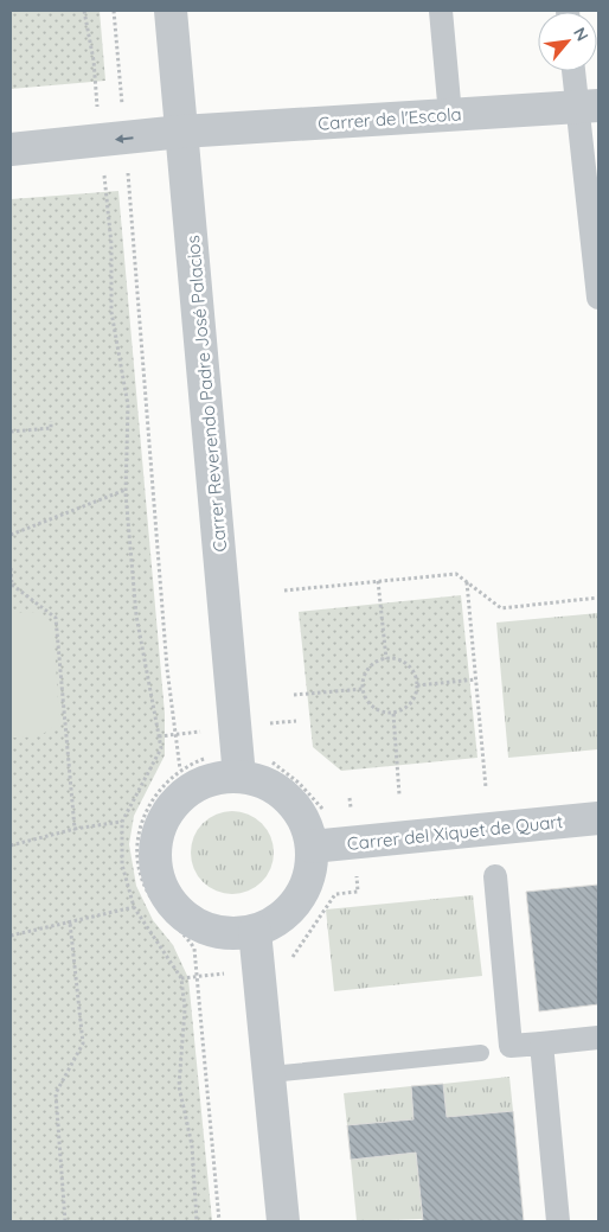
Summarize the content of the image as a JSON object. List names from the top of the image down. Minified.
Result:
{"streets":{"street":["Carrer de l'Escola","Carrer Reverendo Padre José Palacios","Carrer del Xiquet de Quart"]},"crossings":[["Carrer de l'Escola","Carrer Reverendo Padre José Palacios"],["Carrer Reverendo Padre José Palacios","Carrer del Xiquet de Quart"]],"north":"top right"}
